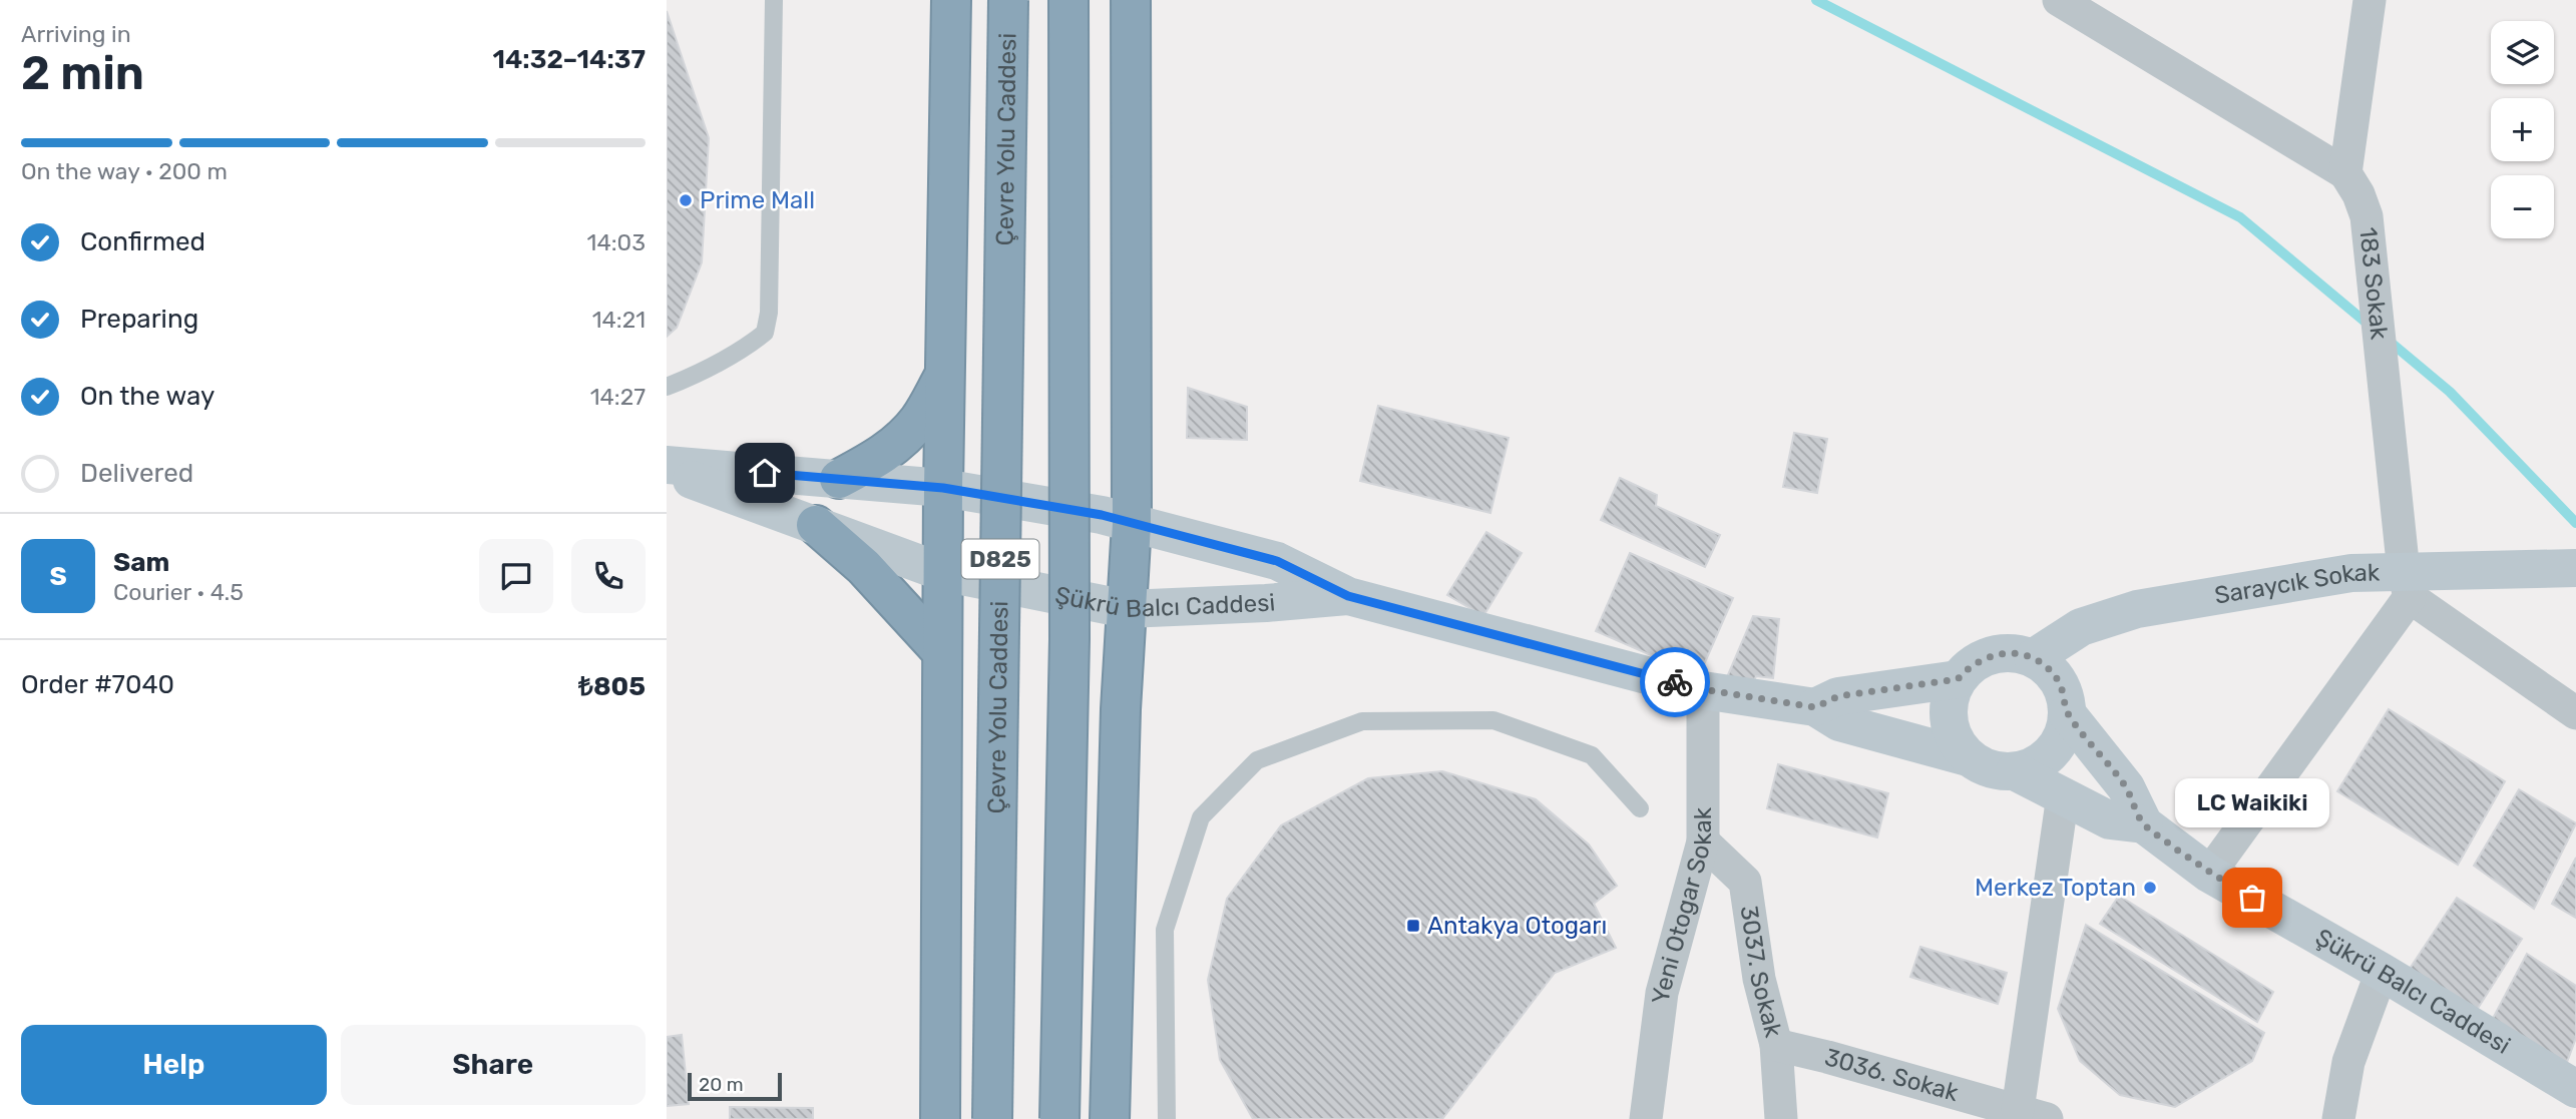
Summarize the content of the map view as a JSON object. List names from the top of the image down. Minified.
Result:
{"streets":{"highway":["Çevre Yolu Caddesi","D825"],"street":["183 Sokak","Saraycık Sokak","Şükrü Balcı Caddesi","Yeni Otogar Sokak","3037. Sokak","3036. Sokak"]},"crossings":[["183 Sokak","Saraycık Sokak"],["Saraycık Sokak","Şükrü Balcı Caddesi"],["Şükrü Balcı Caddesi","Yeni Otogar Sokak"],["Yeni Otogar Sokak","3037. Sokak"],["3037. Sokak","3036. Sokak"]],"places":{"other":["Prime Mall","Merkez Toptan","LC Waikiki"],"transit":["Antakya Otogarı"]},"scale_bar":"20 m","page":{"heading":["2 min","Arriving in","14:32–14:37"],"panel":["Sam","Courier · 4.5","Order #7040","₺805"],"map_buttons":["+","−"],"bar":"On the way · 200 m","list":[["Confirmed","14:03"],["Preparing","14:21"],["On the way","14:27"],"Delivered"],"round":"S","bubble":"LC Waikiki","buttons":["Help","Share"],"scale":"20 m"}}
